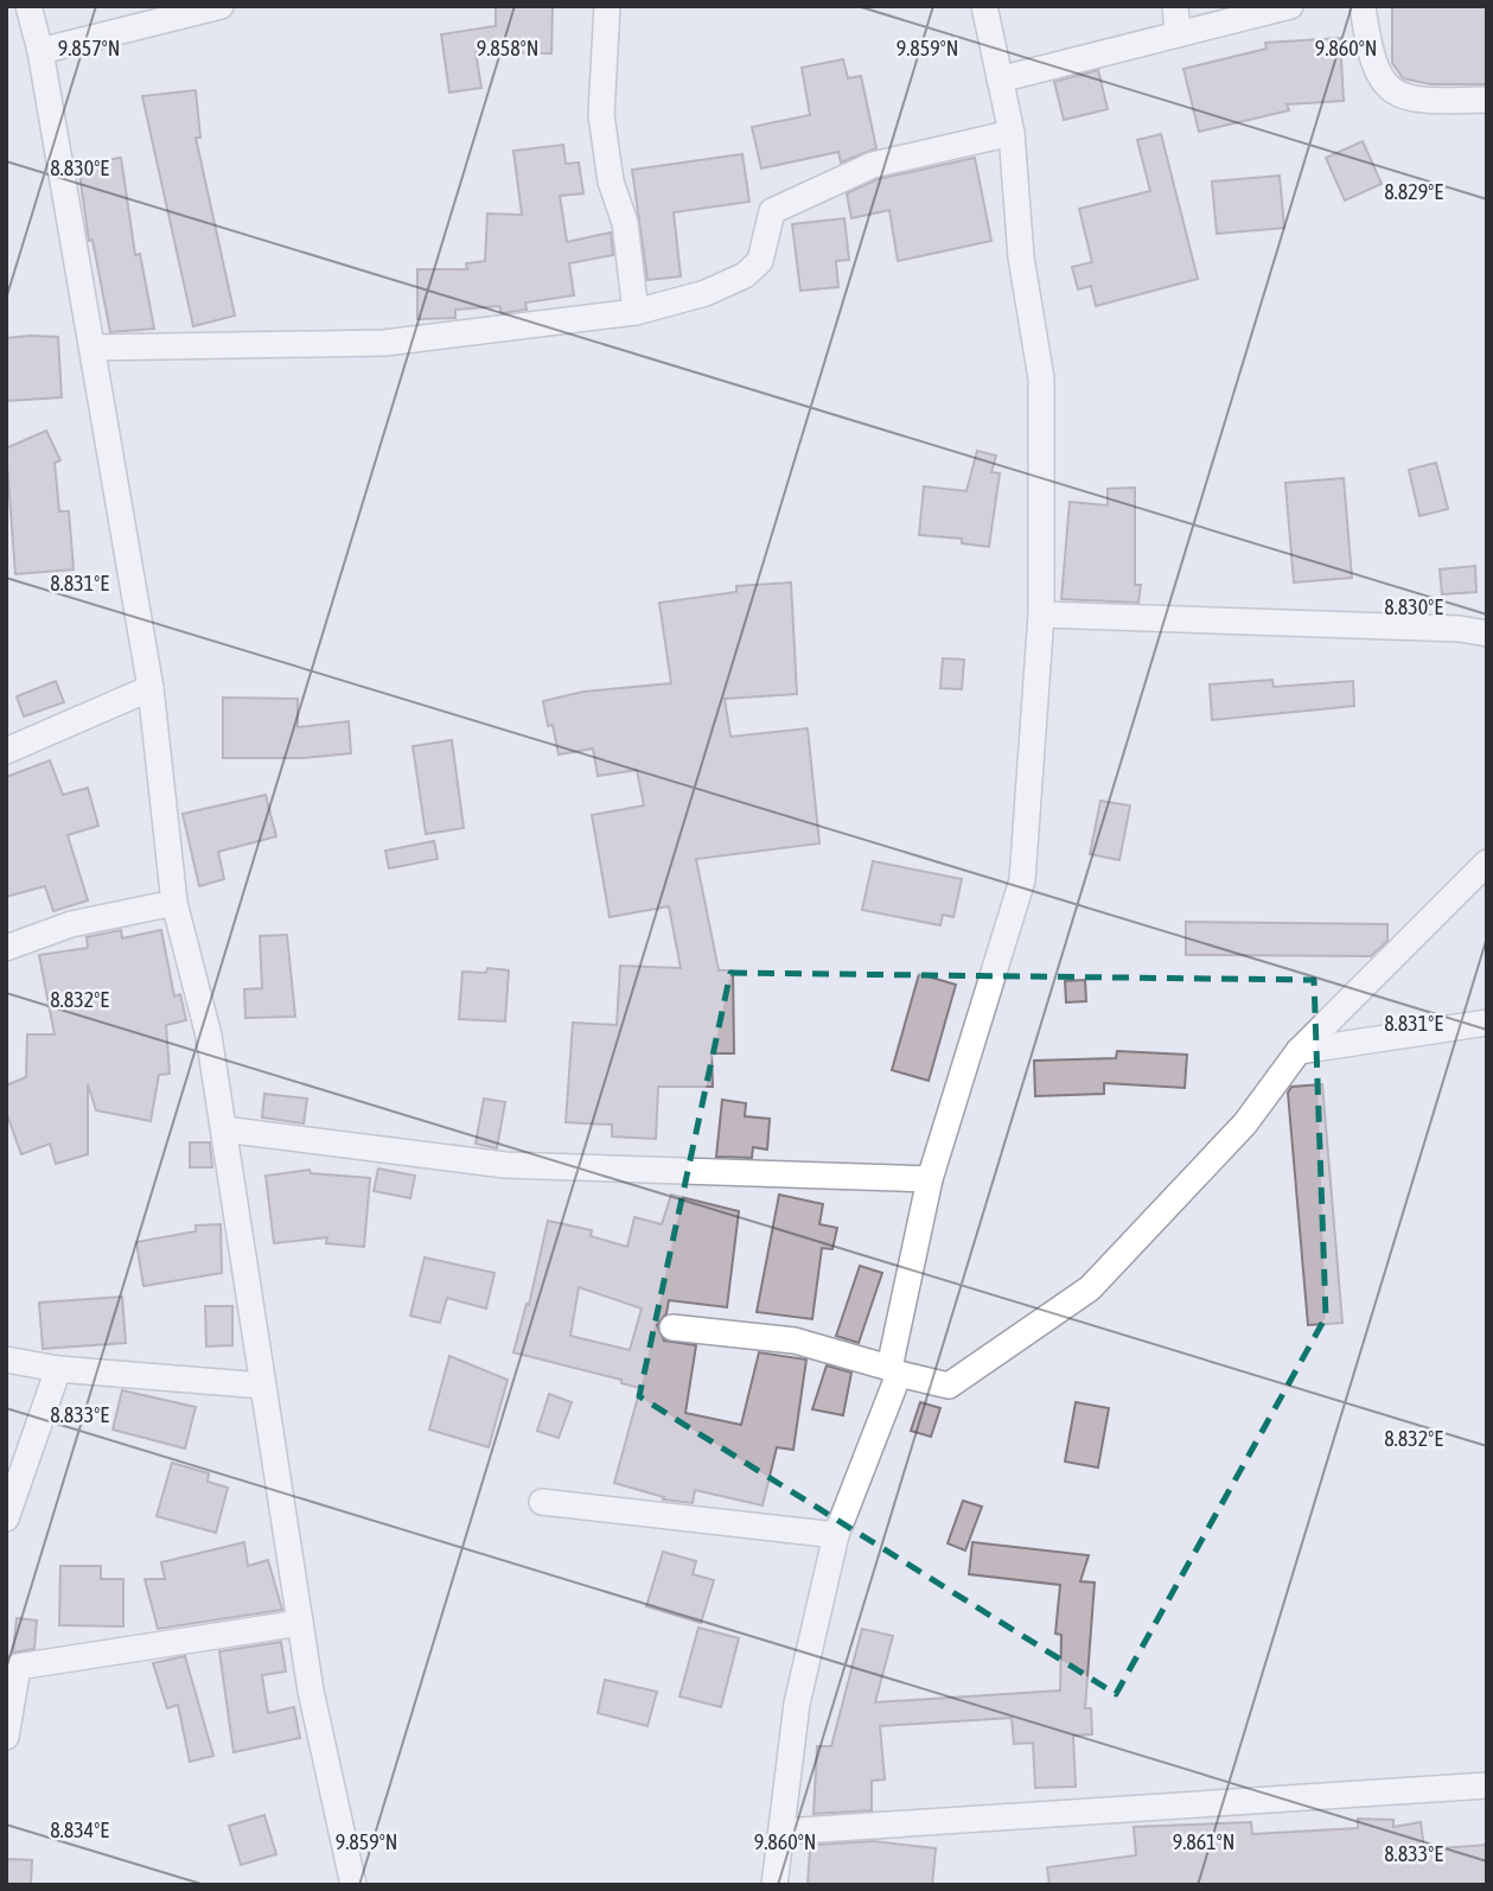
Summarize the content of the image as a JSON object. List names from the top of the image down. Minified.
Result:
{"coordinates":["9.857°N","9.858°N","9.859°N","9.860°N","8.830°E","8.829°E","8.831°E","8.832°E","8.833°E","8.834°E","9.861°N"]}
